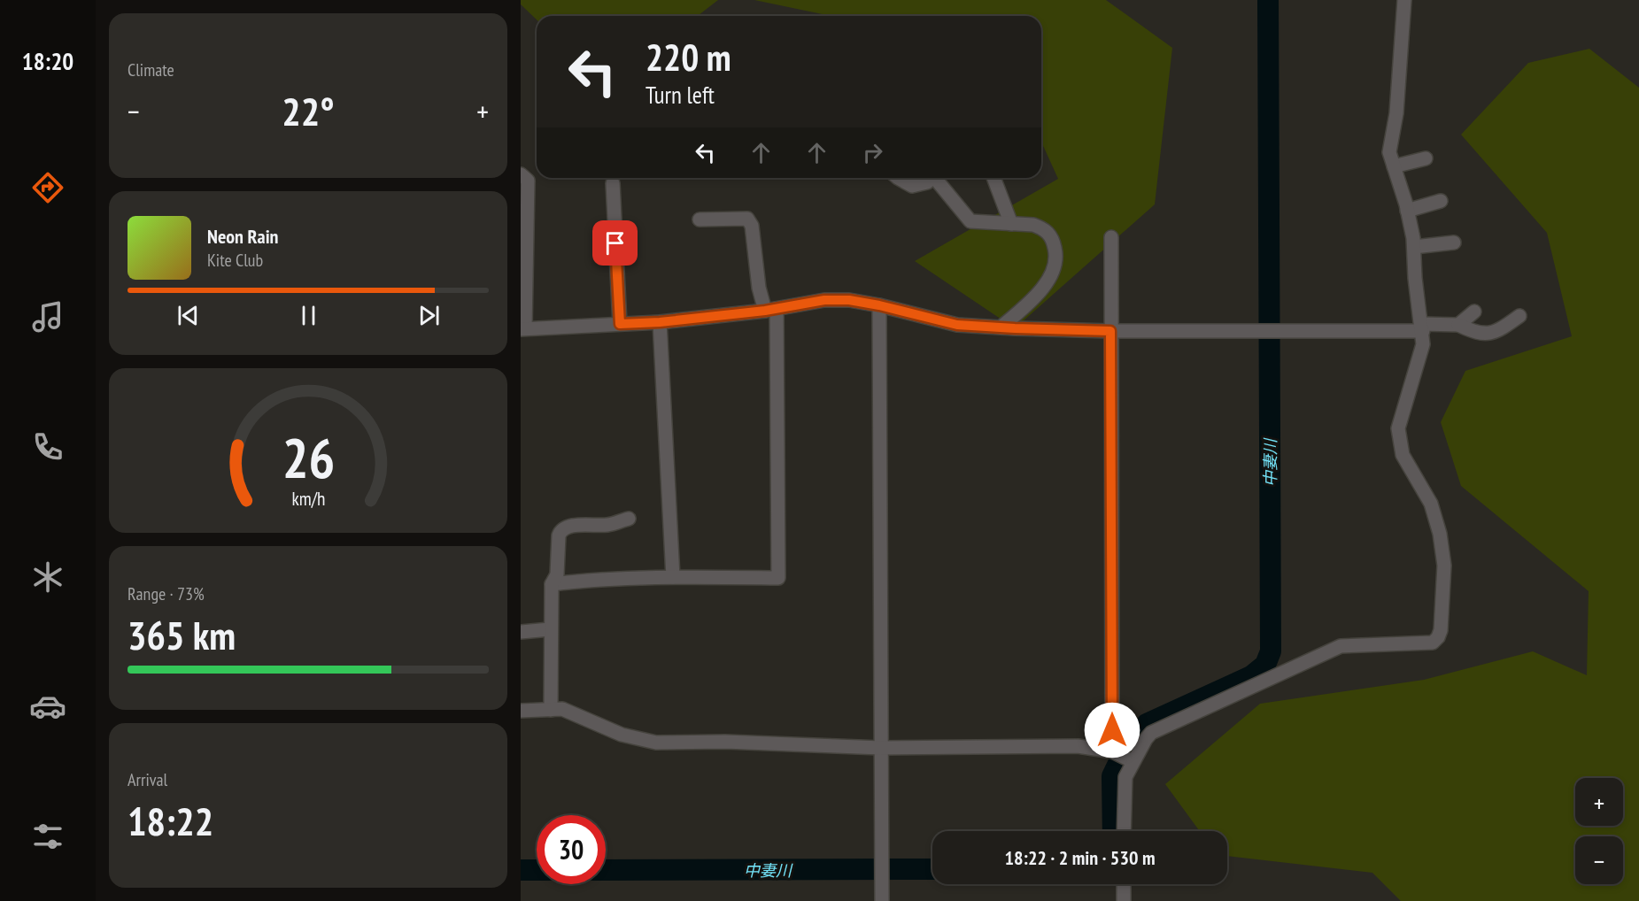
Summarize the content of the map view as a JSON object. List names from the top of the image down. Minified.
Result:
{"water":["中妻川"],"page":{"tabs":"18:20","tile":["Climate",["Range · 73%","365 km"],["Arrival","18:22"]],"turn":["220 m","Turn left"],"heat":["−","22°","+"],"song":["Neon Rain","Kite Club"],"map_buttons":["+","−"],"limit":"30","trip":"18:22 · 2 min · 530 m","gauge":["26","km/h"]}}
